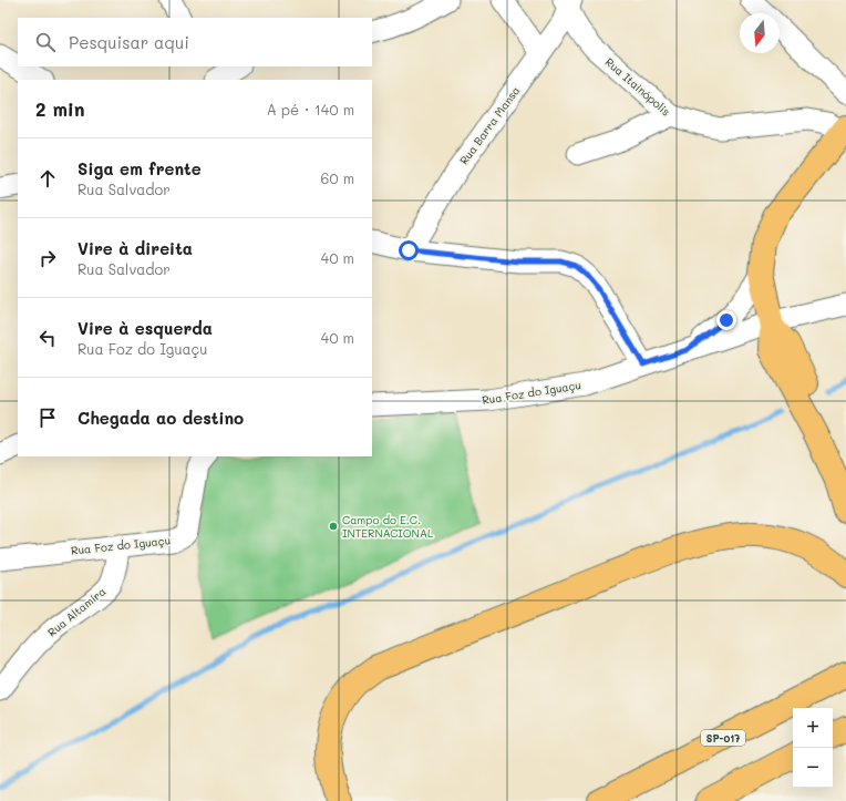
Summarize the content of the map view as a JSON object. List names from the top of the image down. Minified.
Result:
{"streets":{"main road":["SP-017"],"street":["Rua Itainópolis","Rua Barra Mansa","Rua Foz do Iguaçu","Rua Altamira"]},"crossings":[["Rua Itainópolis","Rua Barra Mansa"],["Rua Foz do Iguaçu","Rua Altamira"]],"places":["Campo do E.C. INTERNACIONAL"],"north":"bottom","page":{"search":"Pesquisar aqui","heading":["2 min","A pé · 140 m"],"list":[["Siga em frente","Rua Salvador","60 m"],["Vire à direita","Rua Salvador","40 m"],["Vire à esquerda","Rua Foz do Iguaçu","40 m"],"Chegada ao destino"],"map_buttons":["+","−"]}}
